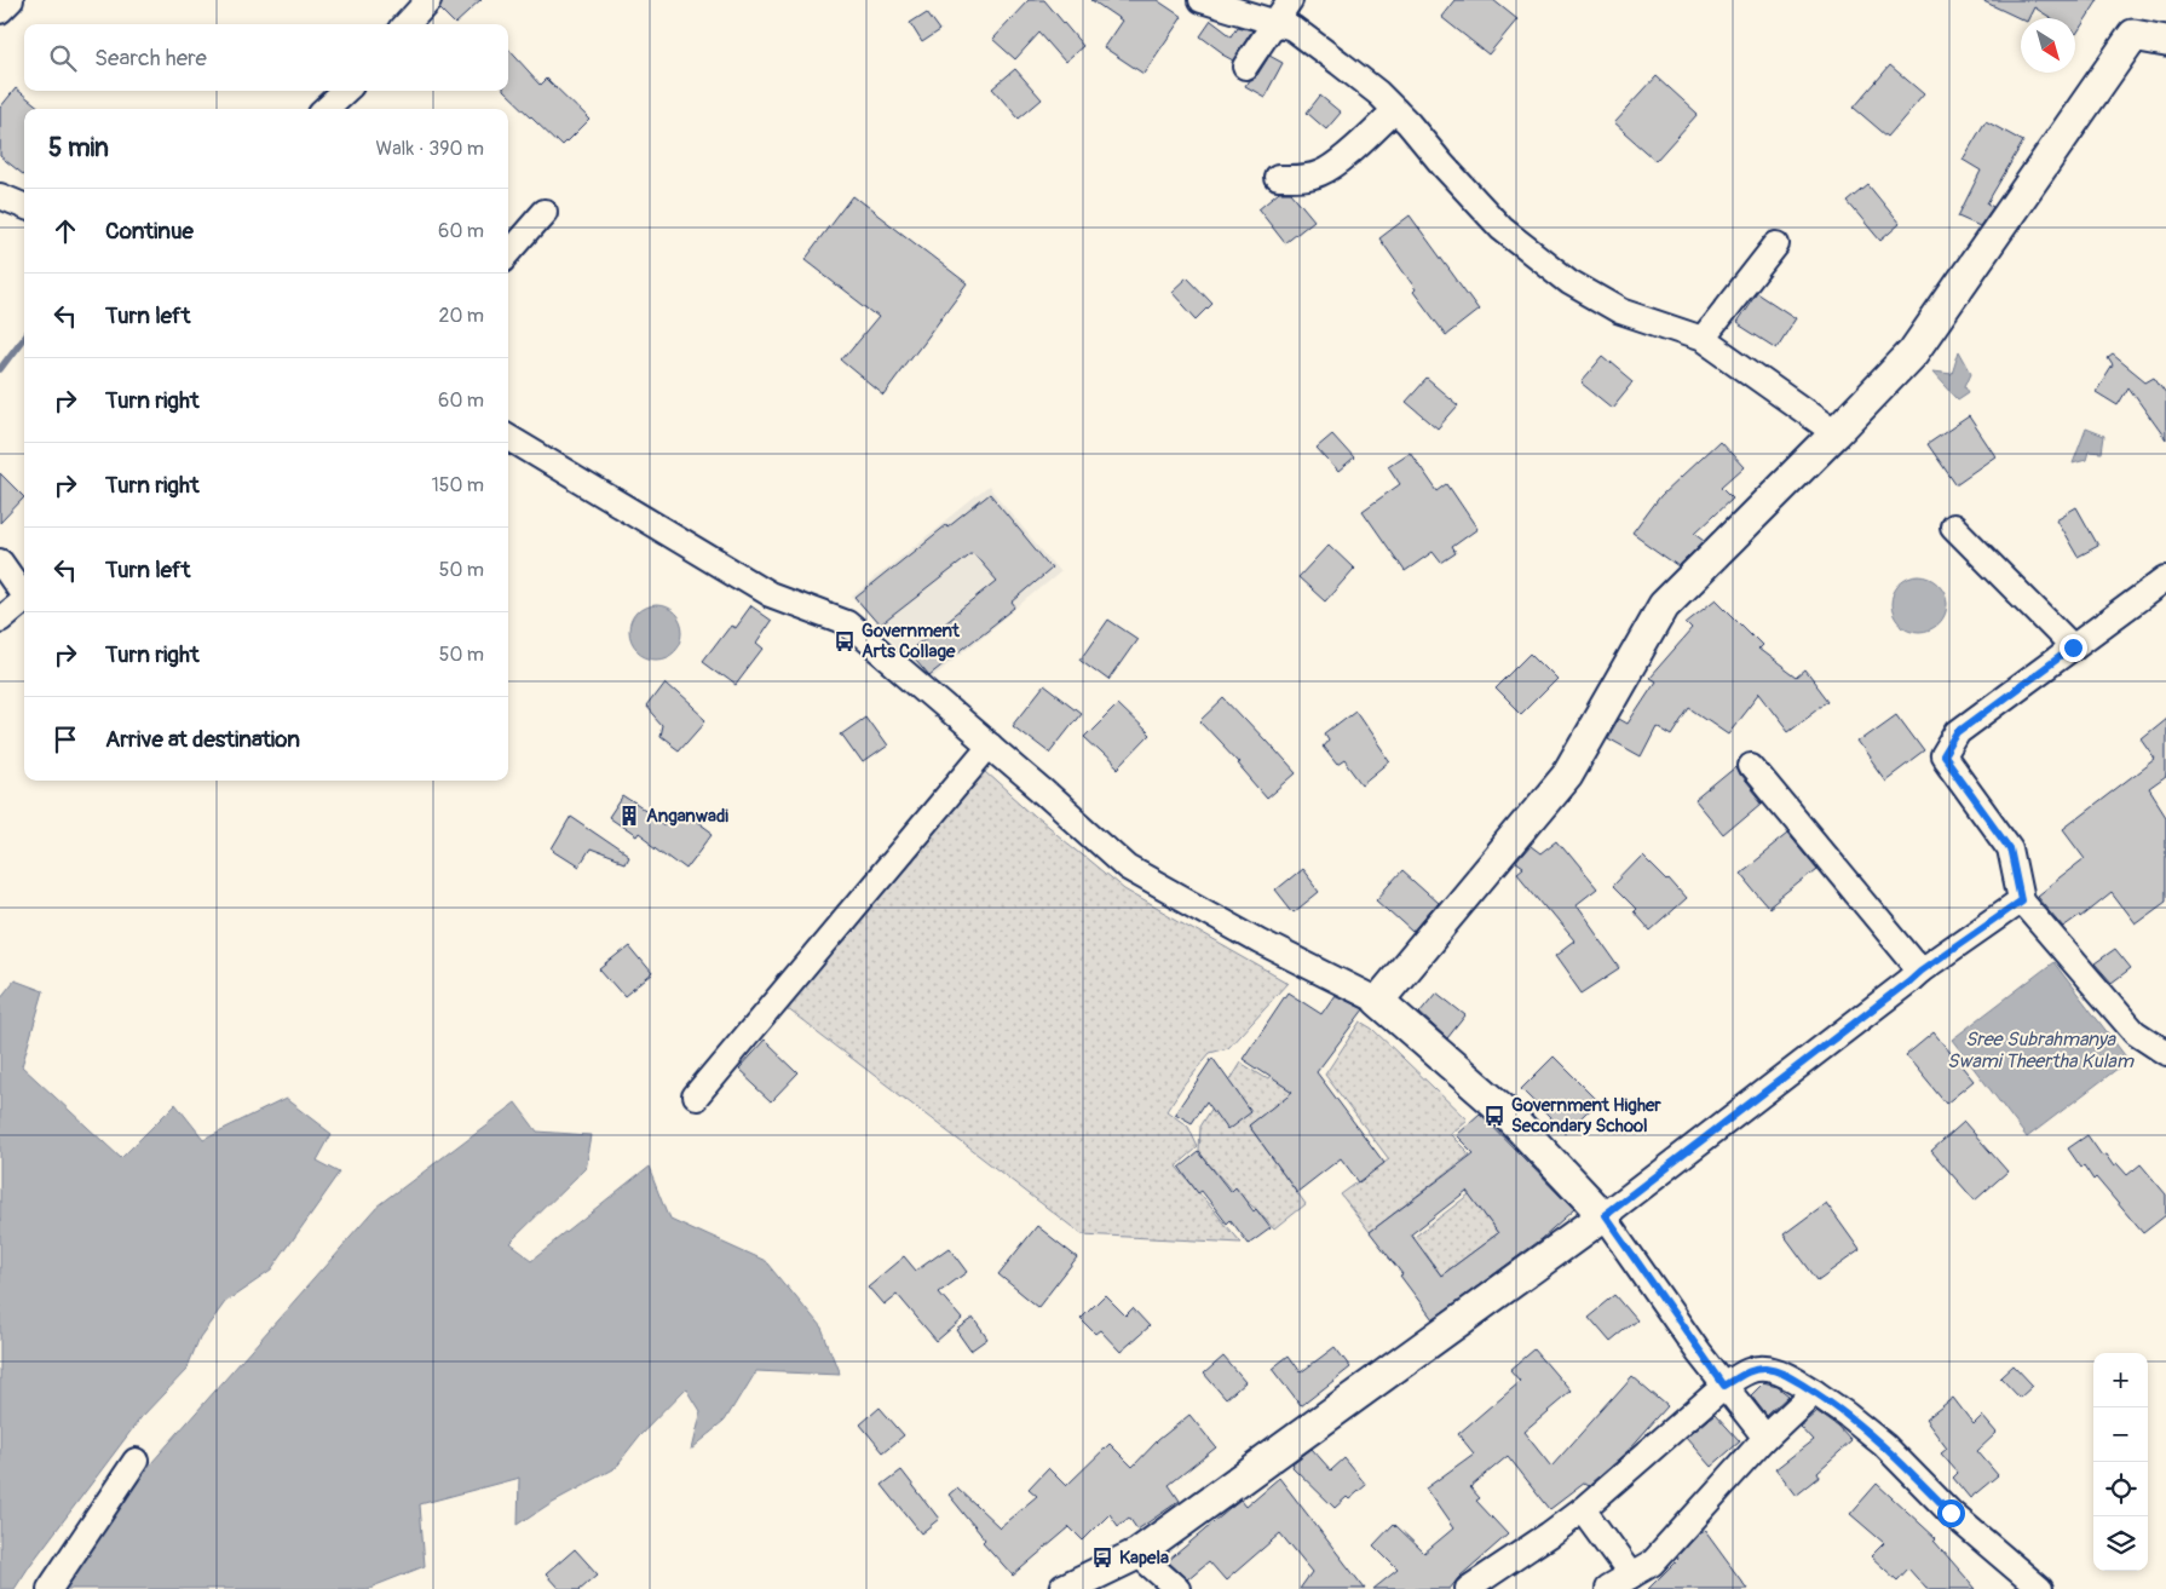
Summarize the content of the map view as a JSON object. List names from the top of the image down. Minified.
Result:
{"water":["Sree Subrahmanya Swami Theertha Kulam"],"places":{"bus stop":["Government Arts Collage","Government Higher Secondary School","Kapela"],"building":["Anganwadi"]},"north":"bottom right","page":{"search":"Search here","heading":["5 min","Walk · 390 m"],"list":[["Continue","60 m"],["Turn left","20 m"],["Turn right","60 m"],["Turn right","150 m"],["Turn left","50 m"],["Turn right","50 m"],"Arrive at destination"],"map_buttons":["+","−"]}}
